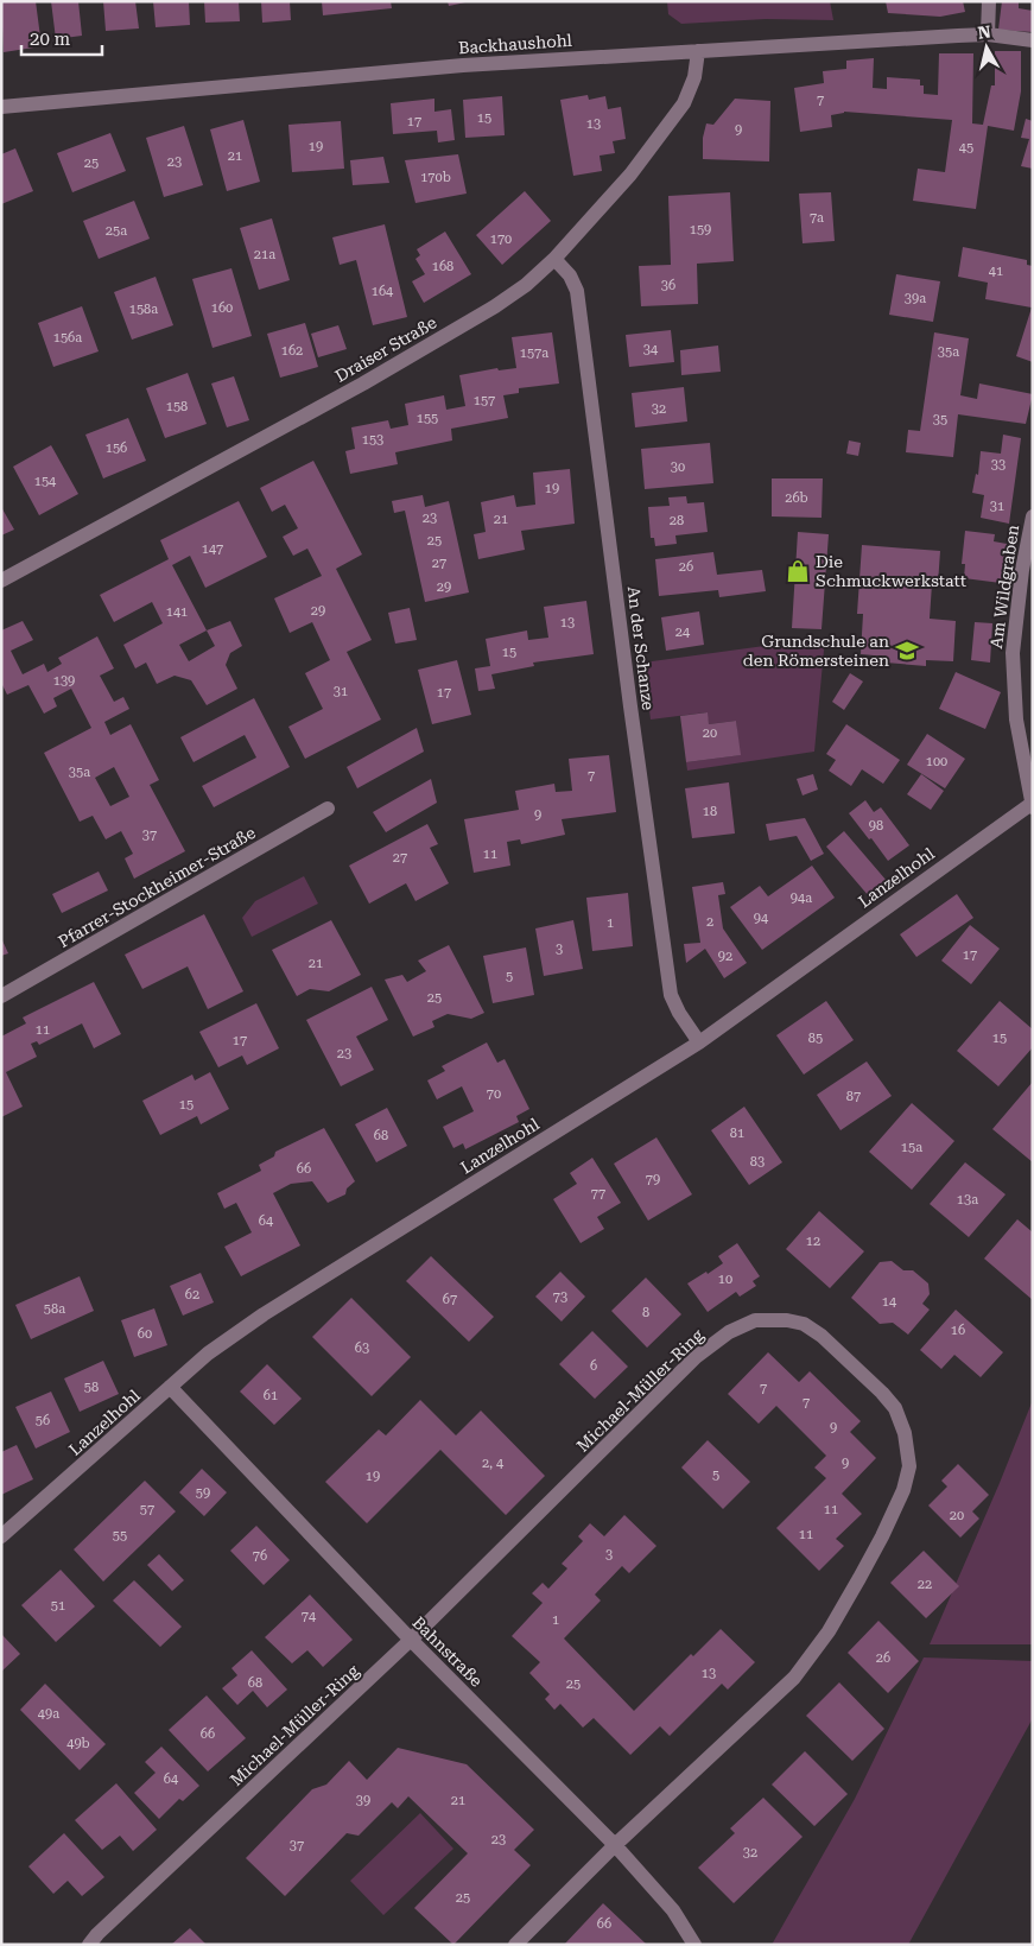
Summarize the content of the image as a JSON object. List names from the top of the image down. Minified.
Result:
{"streets":{"street":["Backhaushohl","Draiser Straße","Am Wildgraben","An der Schanze","Lanzelhohl","Pfarrer-Stockheimer-Straße","Michael-Müller-Ring","Bahnstraße"]},"crossings":[["Backhaushohl","Draiser Straße"],["Draiser Straße","An der Schanze"],["Am Wildgraben","Lanzelhohl"],["An der Schanze","Lanzelhohl"],["Lanzelhohl","Bahnstraße"],["Michael-Müller-Ring","Bahnstraße"]],"places":{"shop":["Die Schmuckwerkstatt"],"school or university":["Grundschule an den Römersteinen"]},"house_numbers":["7","15","17","13","9","19","45","21","23","25","170b","7a","159","25a","170","21a","168","41","36","164","39a","160","158a","156a","34","162","35a","157a","157","158","32","155","35","153","156","33","30","154","19","26b","31","23","21","28","25","147","27","26","29","29","141","13","24","15","139","31","17","20","100","35a","7","18","9","98","37","11","27","94a","94","2","1","3","17","92","21","5","25","11","85","15","17","23","70","87","15","81","68","15a","83","66","79","77","13a","64","12","10","62","73","67","14","58a","8","16","60","63","6","58","7","61","7","56","9","2, 4","9","5","19","59","57","11","20","11","55","3","76","22","51","74","1","26","13","68","25","49a","66","49b","64","39","21","23","37","32","25","66"],"scale_bar":"20 m","north":"top"}
